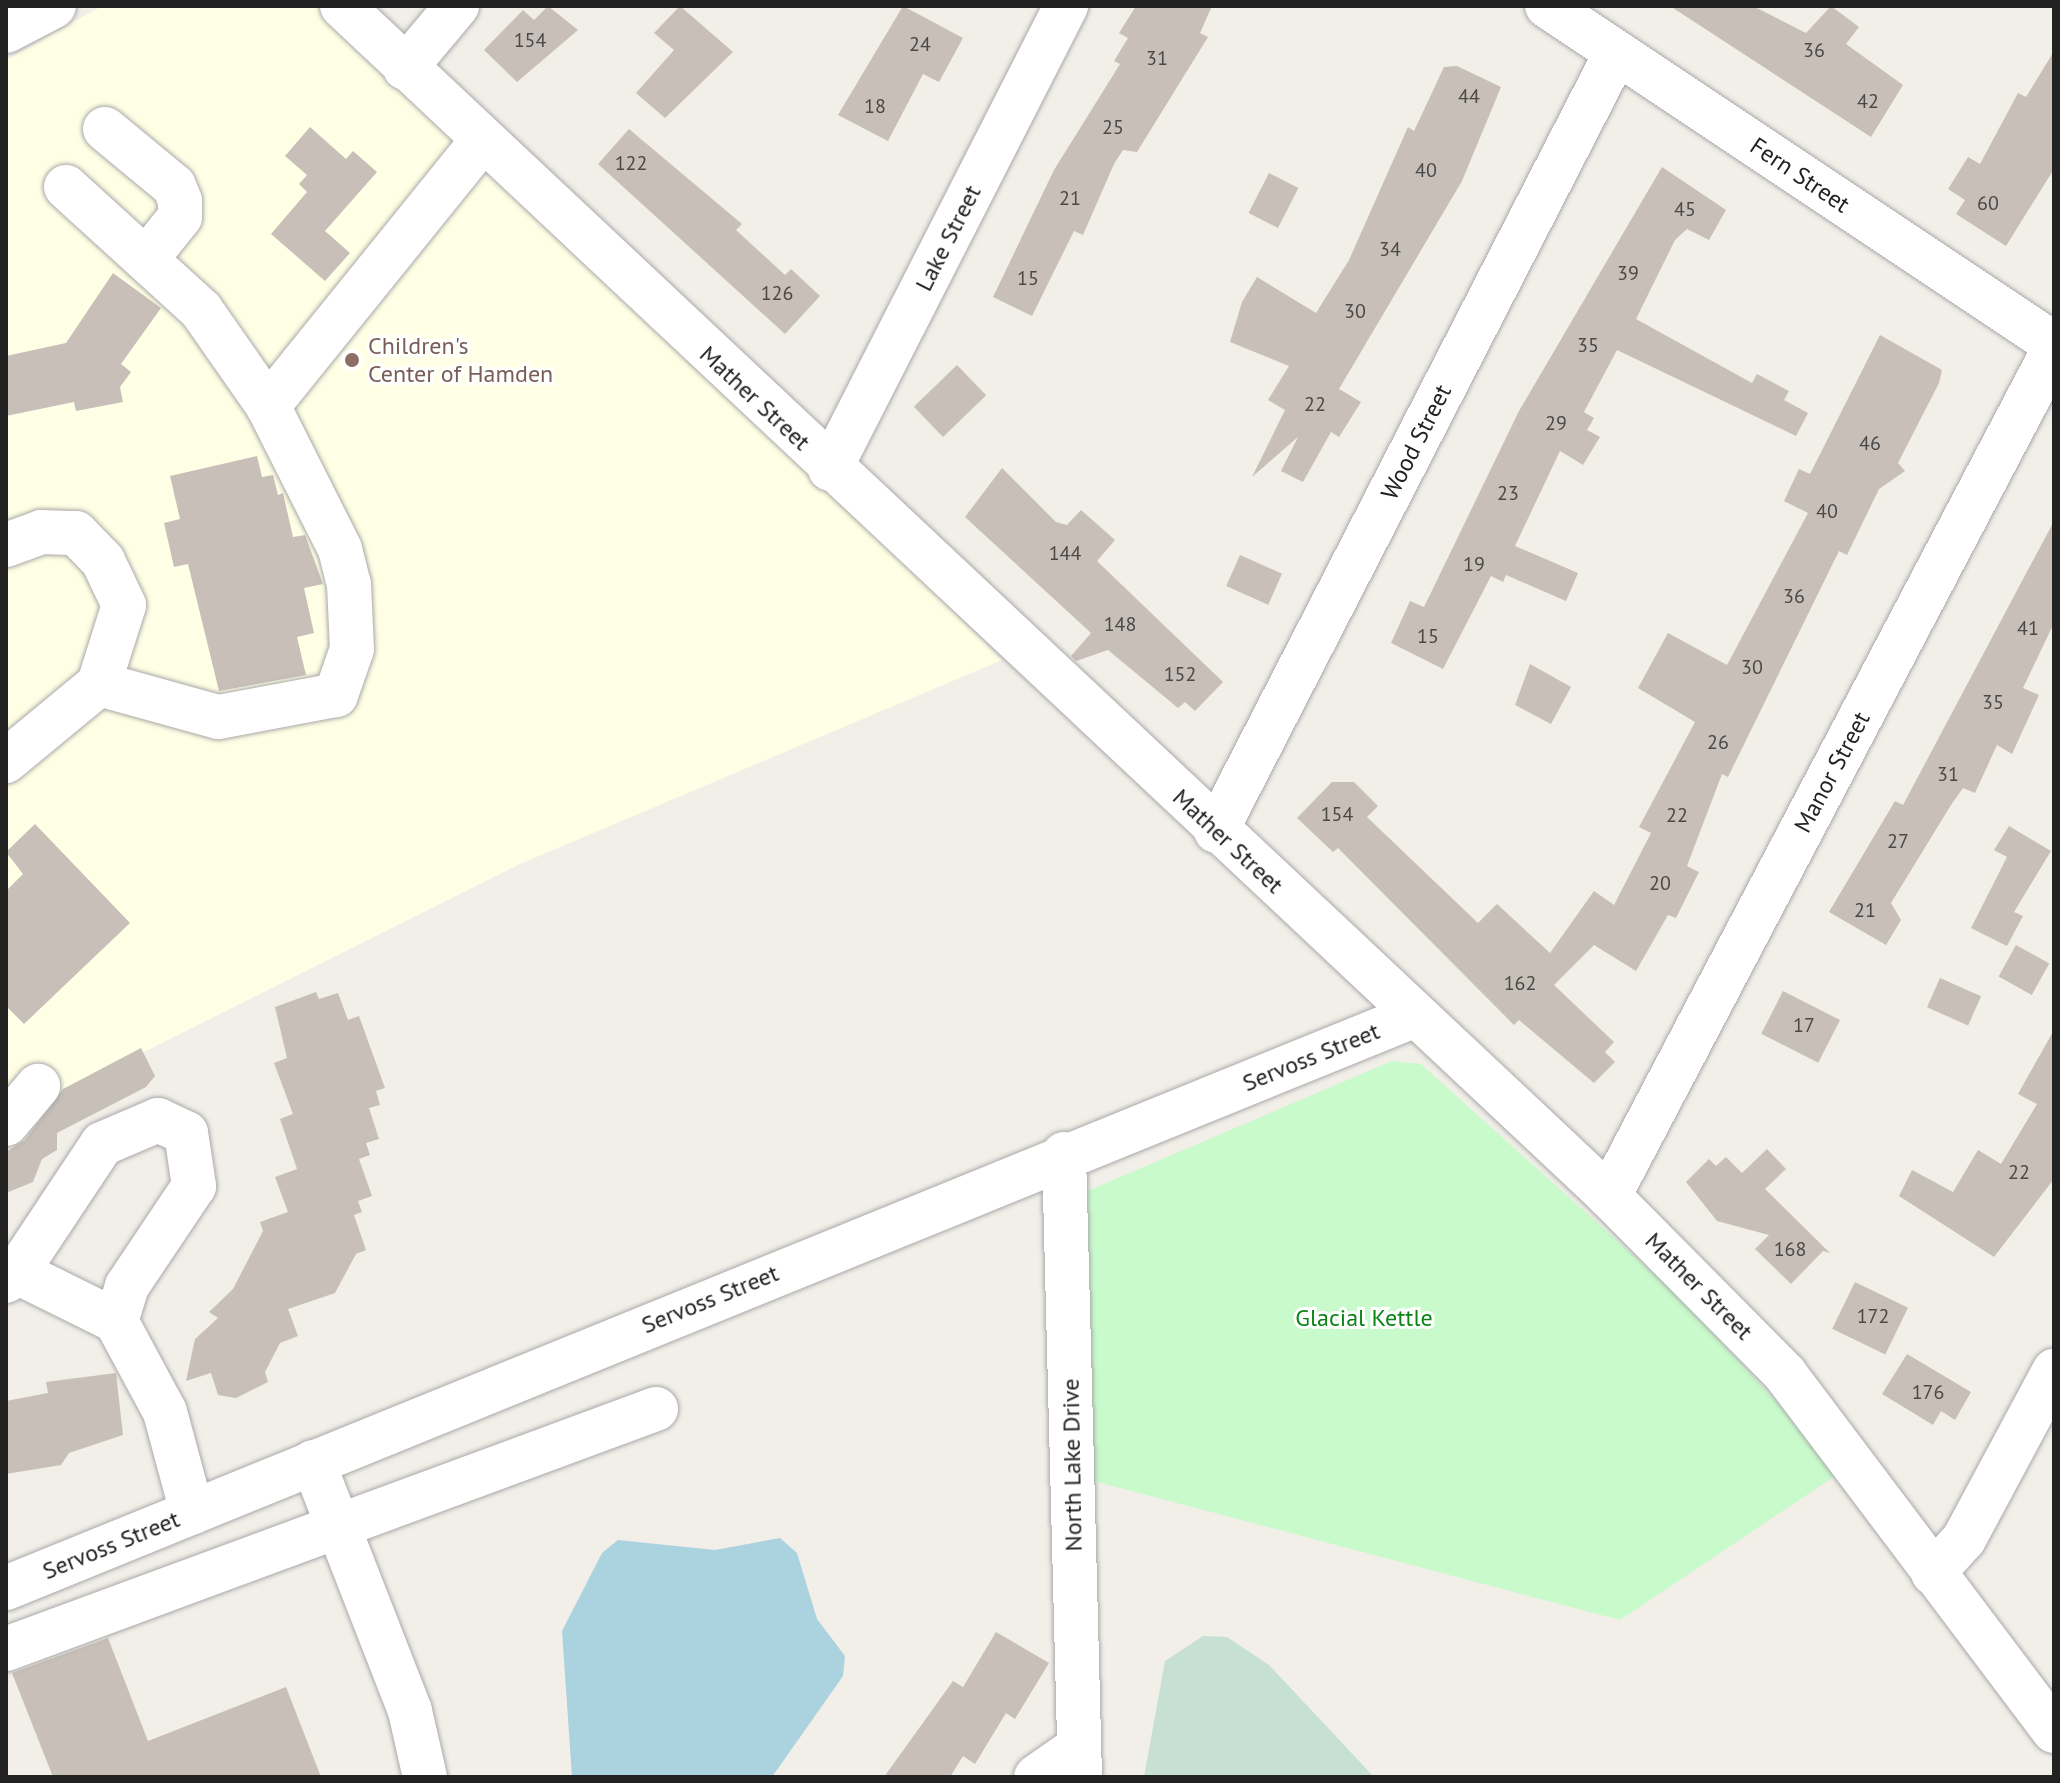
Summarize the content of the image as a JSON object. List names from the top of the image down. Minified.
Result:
{"streets":{"street":["Fern Street","Lake Street","Mather Street","Wood Street","Manor Street","Servoss Street","North Lake Drive"]},"crossings":[["Fern Street","Wood Street"],["Fern Street","Manor Street"],["Lake Street","Mather Street"],["Mather Street","Wood Street"],["Mather Street","Manor Street"],["Mather Street","Servoss Street"],["Servoss Street","North Lake Drive"]],"parks":["Glacial Kettle"],"places":["Children's Center of Hamden"],"house_numbers":["154","24","36","31","44","42","18","25","122","40","21","60","45","34","39","15","126","30","35","22","29","46","23","40","144","19","36","148","41","15","30","152","35","26","31","154","22","27","20","21","162","17","22","168","172","176"]}
